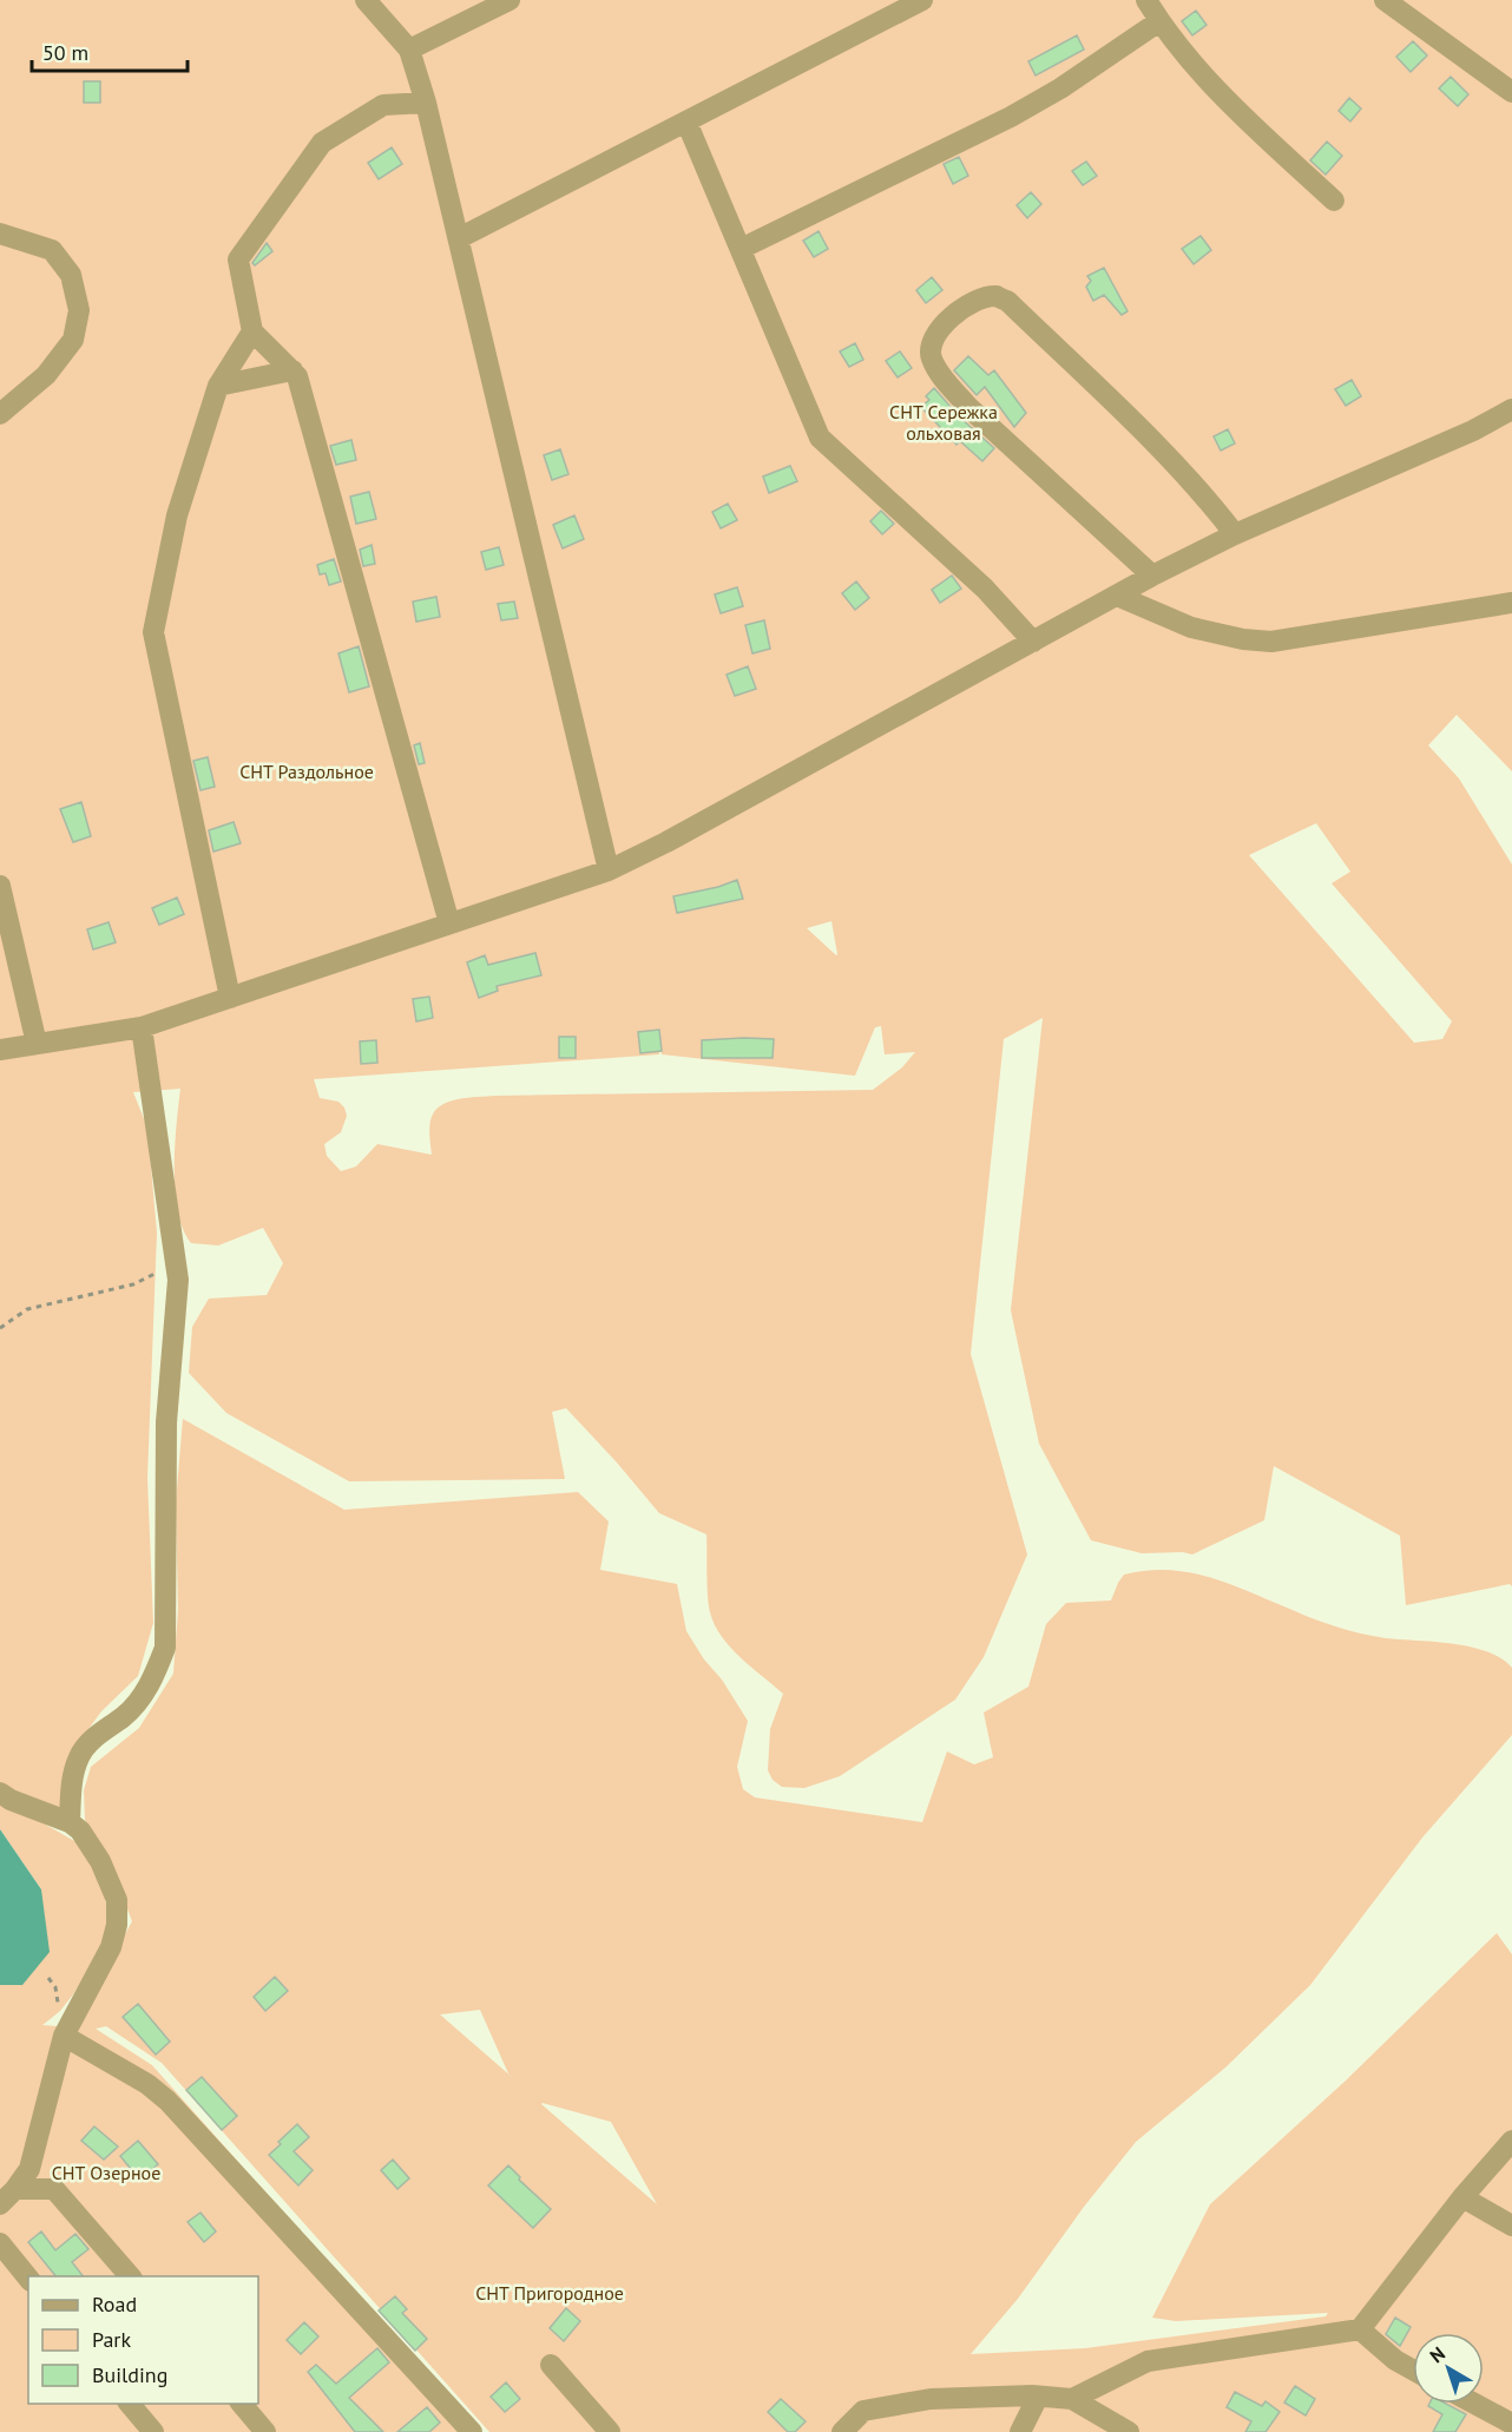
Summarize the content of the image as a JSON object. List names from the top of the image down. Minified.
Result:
{"parks":["СНТ Сережка ольховая","СНТ Раздольное","СНТ Озерное","СНТ Пригородное"],"legend":["Road","Park","Building"],"scale_bar":"50 m","north":"top left"}
